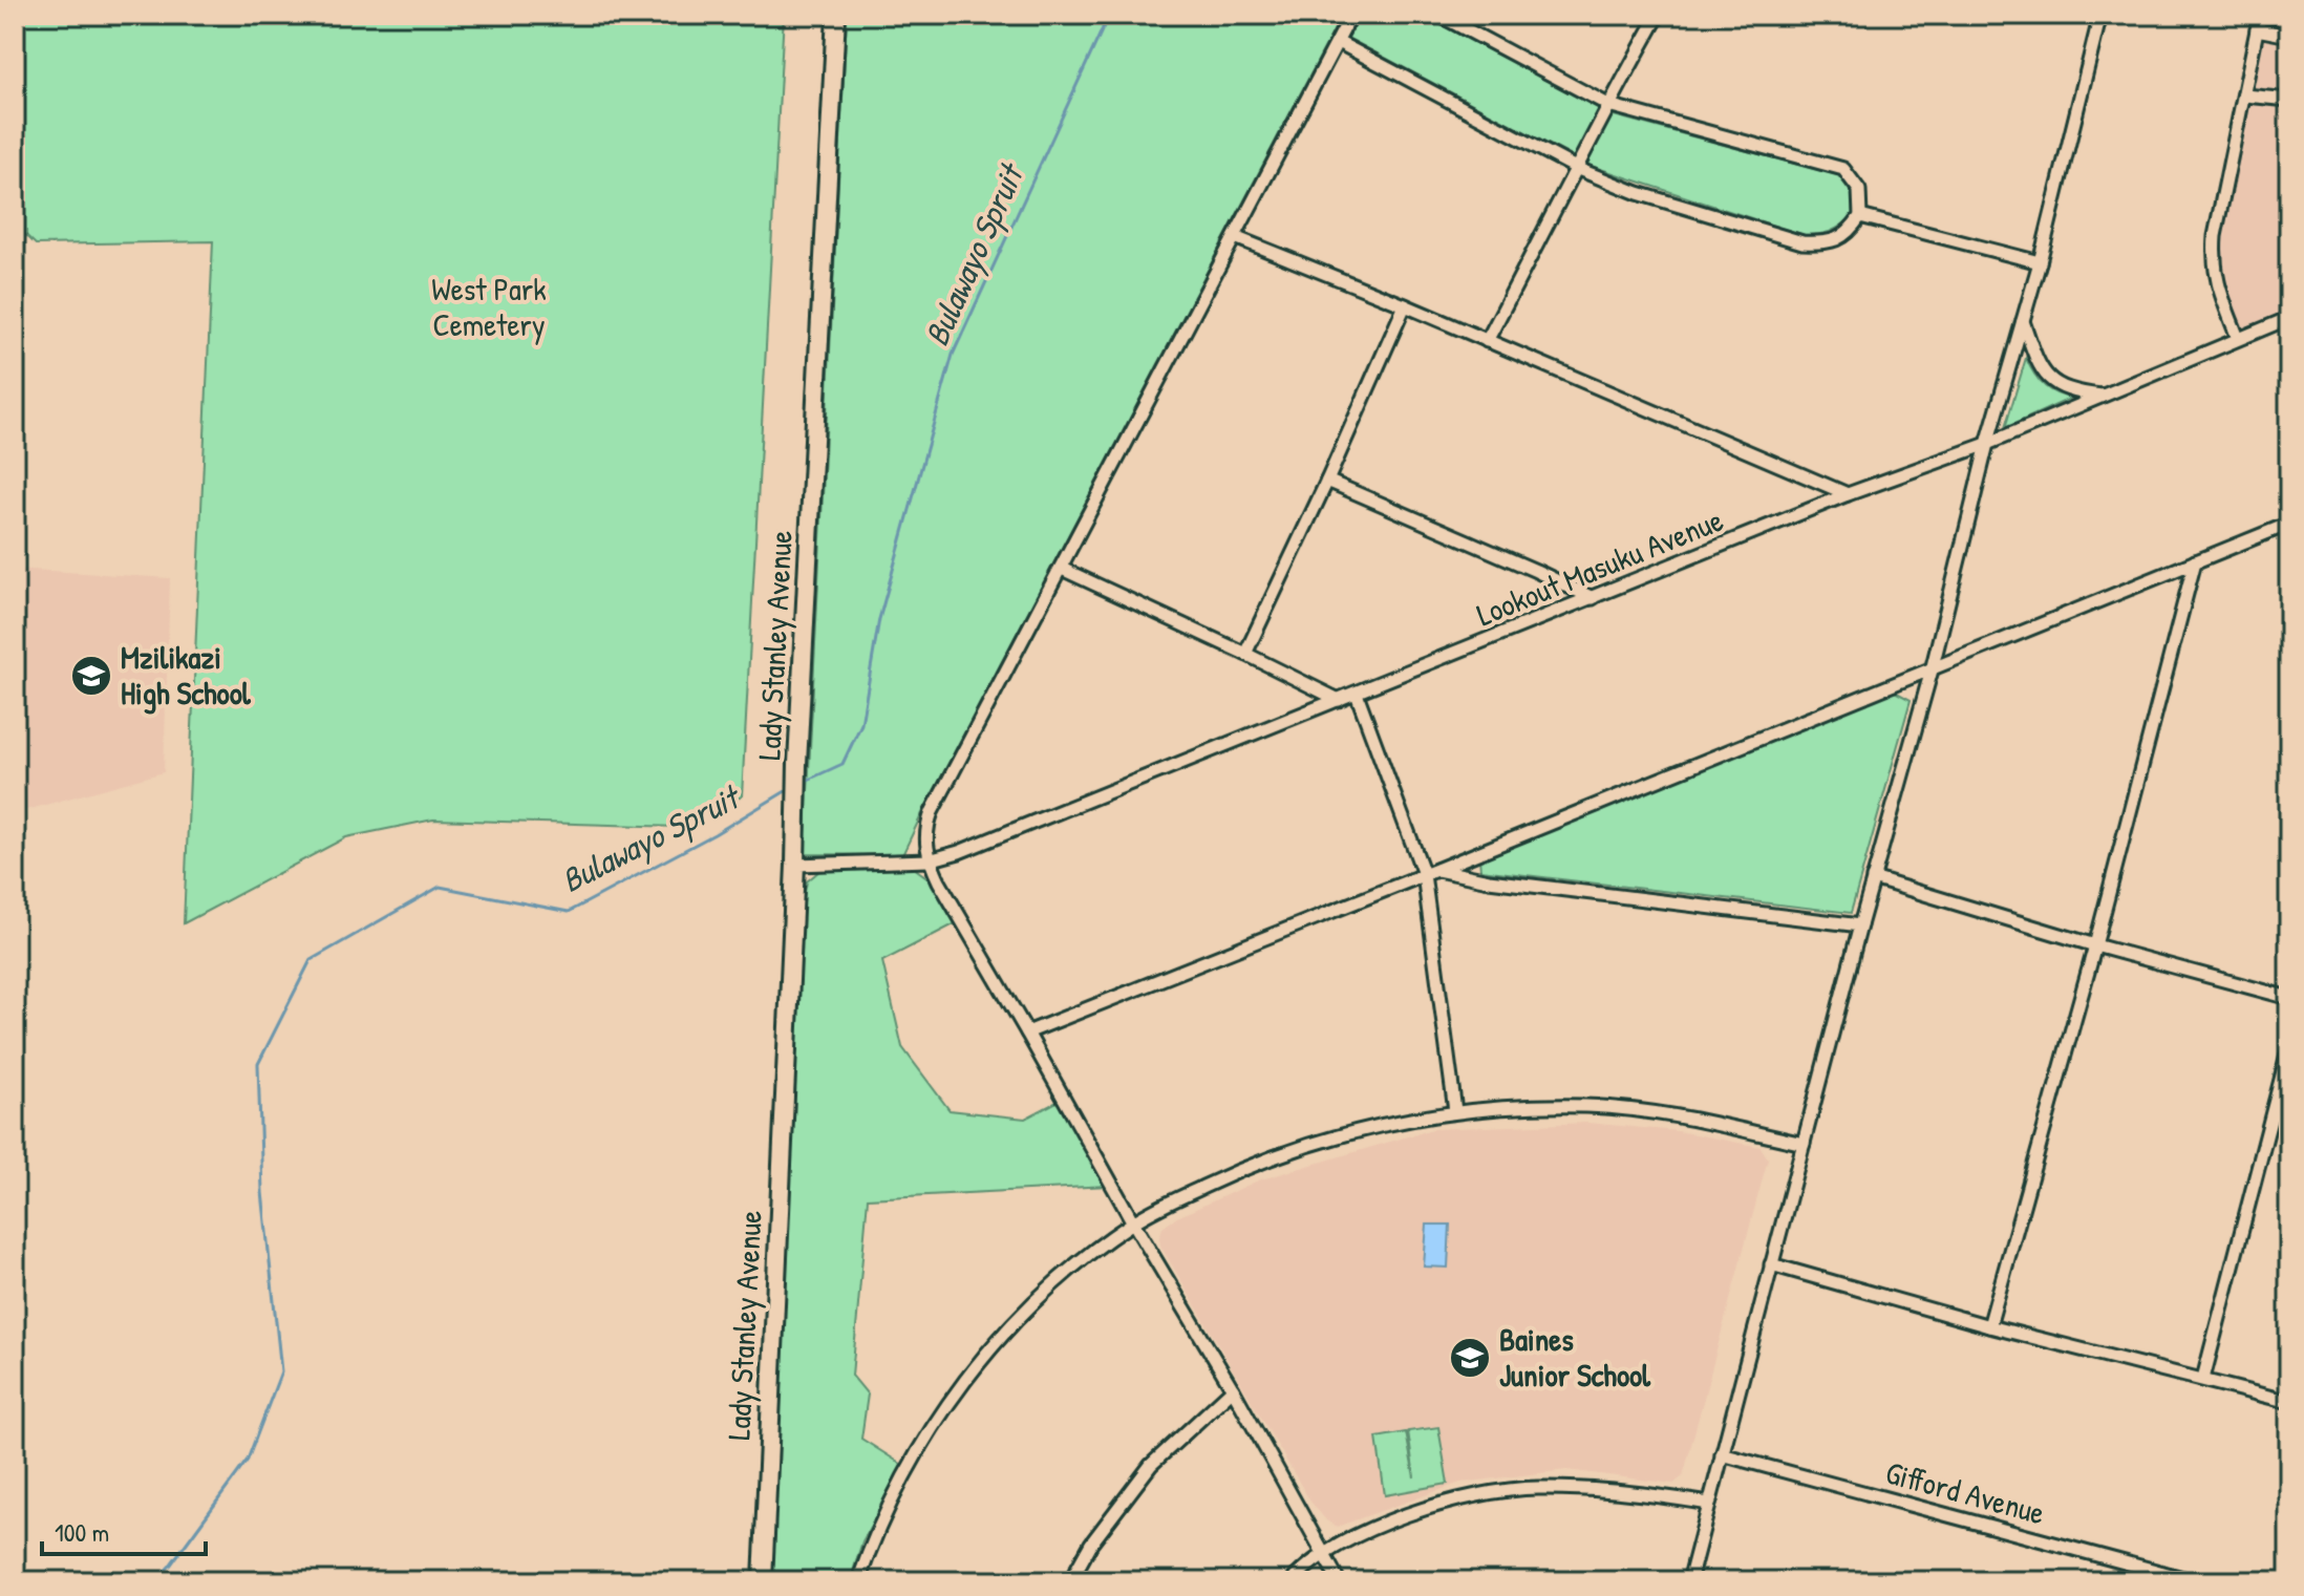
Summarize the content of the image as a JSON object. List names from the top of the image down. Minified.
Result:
{"streets":{"highway":["Lady Stanley Avenue"],"street":["Lookout Masuku Avenue","Gifford Avenue"]},"crossings":[["Lookout Masuku Avenue","Lady Stanley Avenue"]],"water":["Bulawayo Spruit"],"parks":["West Park Cemetery"],"places":{"school or university":["Mzilikazi High School","Baines Junior School"]},"scale_bar":"100 m"}
